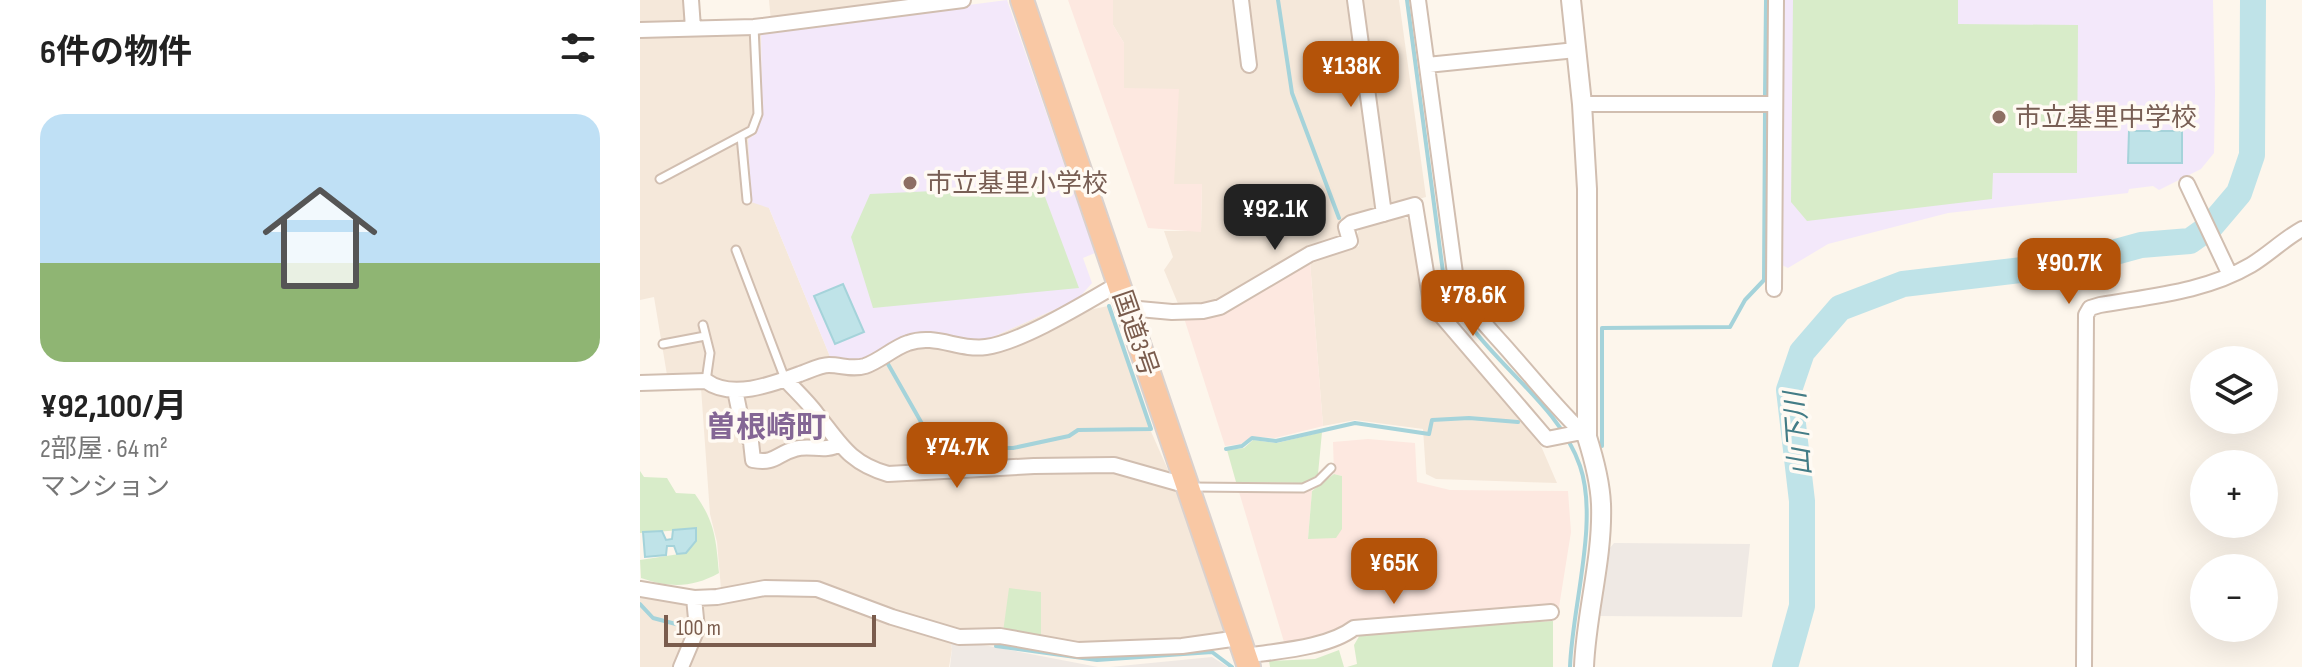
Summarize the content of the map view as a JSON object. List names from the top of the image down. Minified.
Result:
{"streets":{"highway":["国道3号"]},"districts":["曽根崎町"],"water":["山下川"],"places":["市立基里中学校","市立基里小学校"],"scale_bar":"100 m","page":{"heading":"6件の物件","price":["¥138K","¥92.1K","¥90.7K","¥78.6K","¥74.7K","¥65K"],"list":[{"name":"¥92,100/月","note":"2部屋 · 64 m² · マンション"}],"map_buttons":["+","−"],"scale":"100 m"}}
